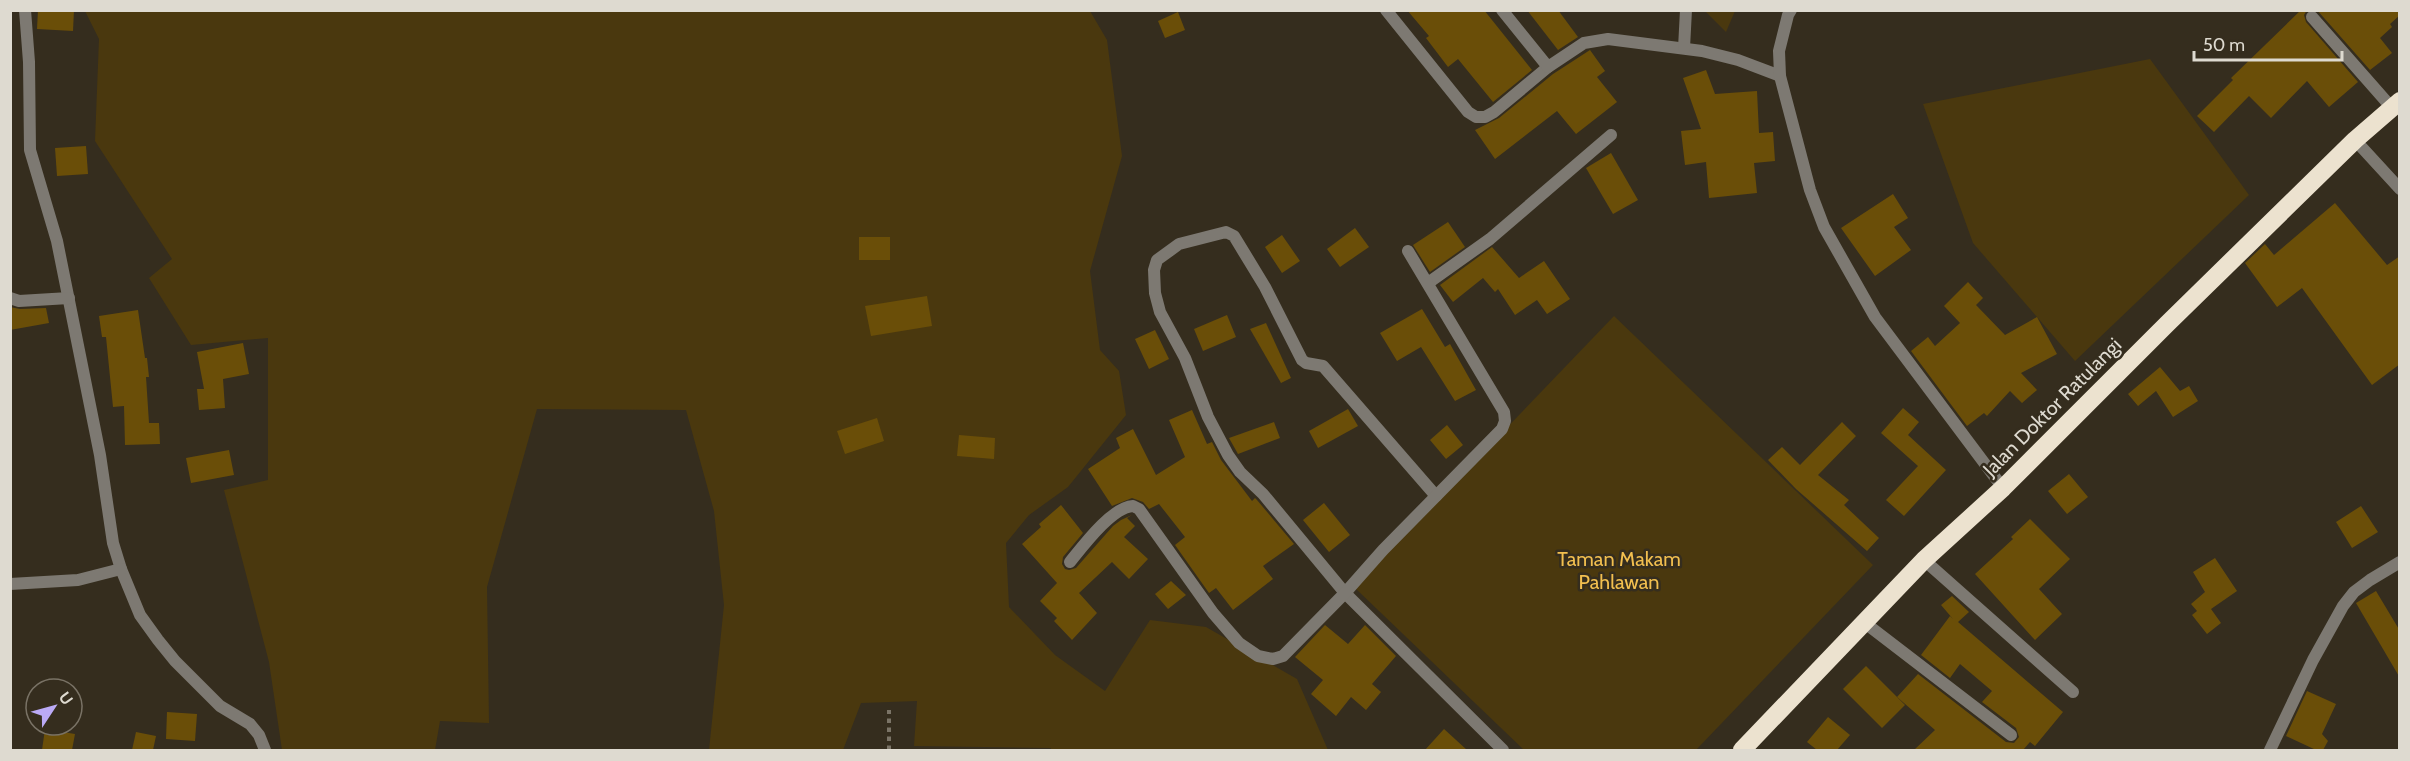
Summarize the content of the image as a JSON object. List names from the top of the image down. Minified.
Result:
{"streets":{"highway":["Jalan Doktor Ratulangi"]},"parks":["Taman Makam Pahlawan"],"scale_bar":"50 m","north":"top right"}
